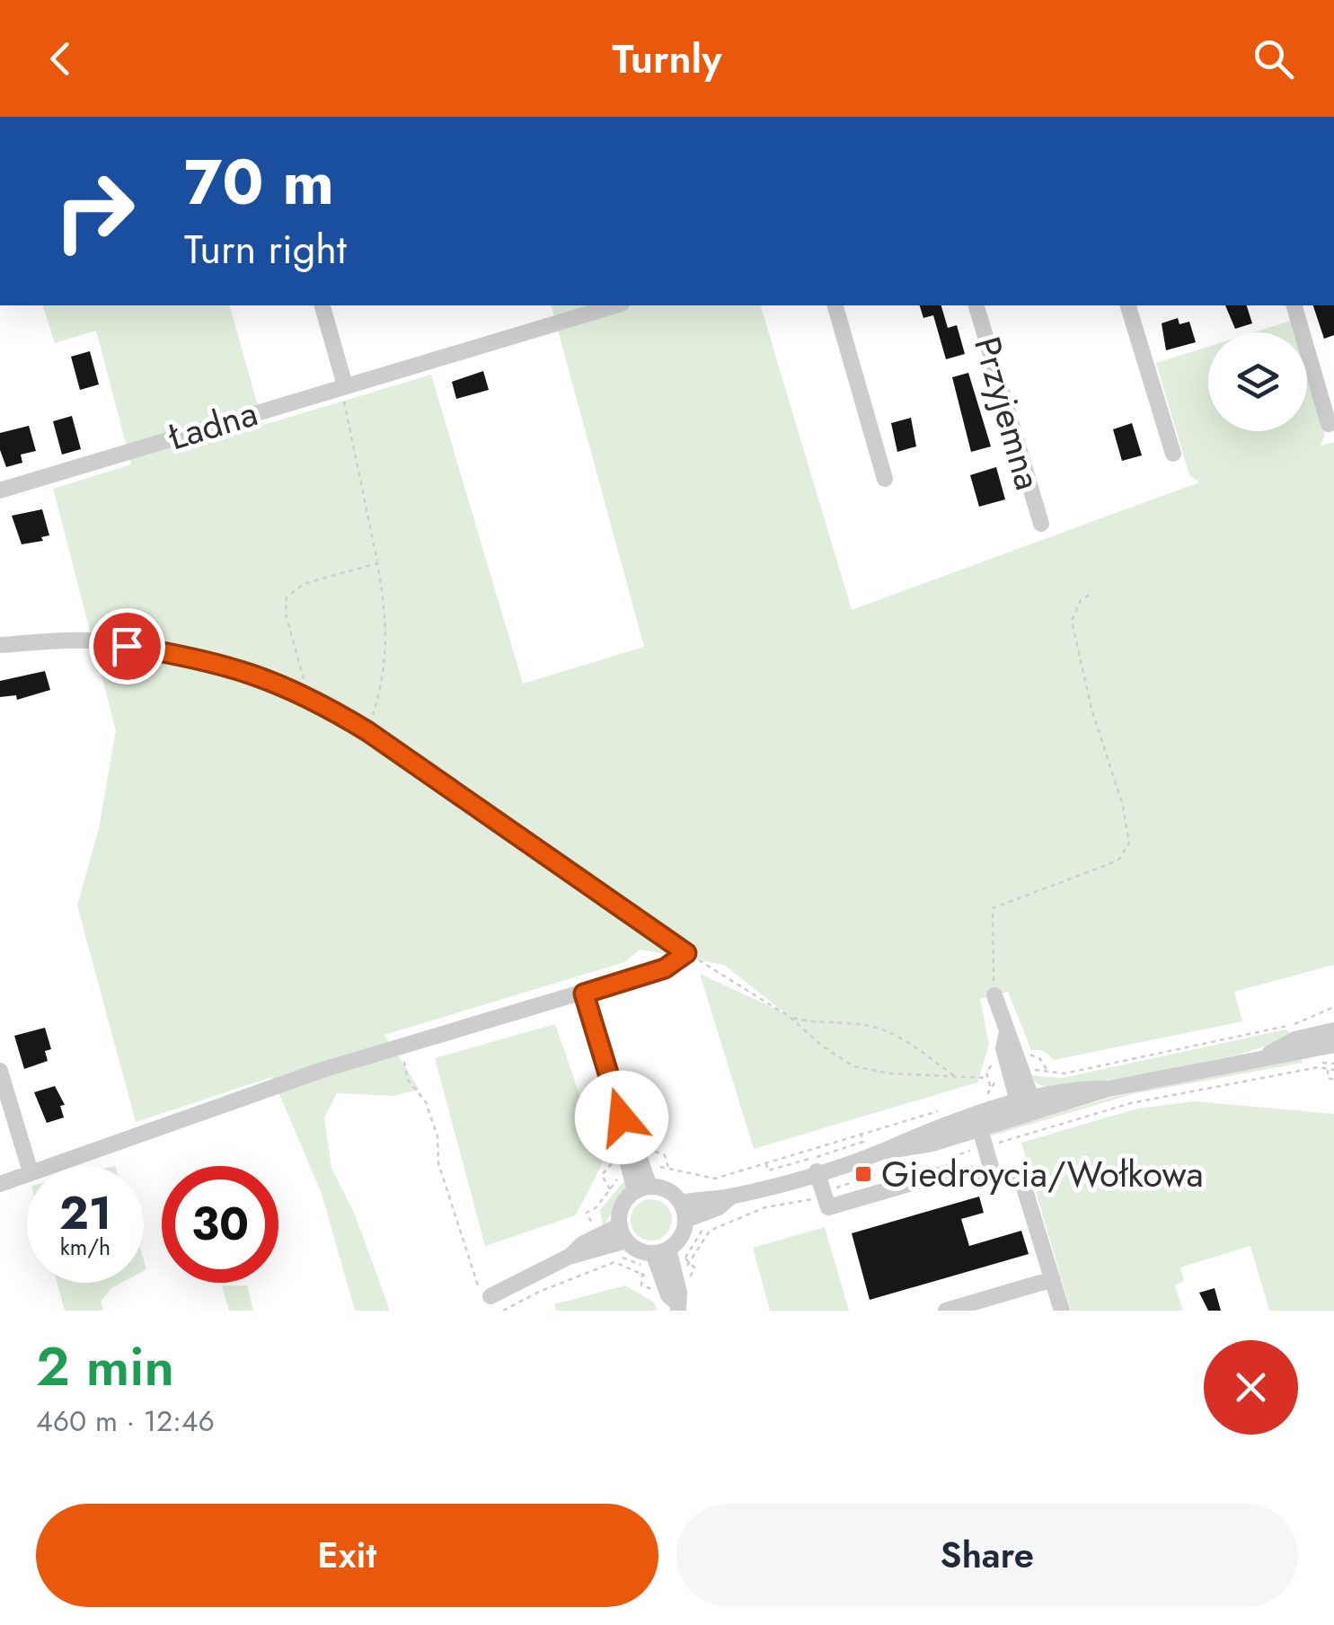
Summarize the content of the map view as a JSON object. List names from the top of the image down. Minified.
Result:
{"streets":{"street":["Przyjemna","Ładna"]},"places":{"transit":["Giedroycia/Wołkowa"]},"page":{"header":"Turnly","turn":["70 m","Turn right"],"speed":"21 km/h","limit":"30","heading":["2 min","460 m · 12:46"],"buttons":["Exit","Share"]}}
